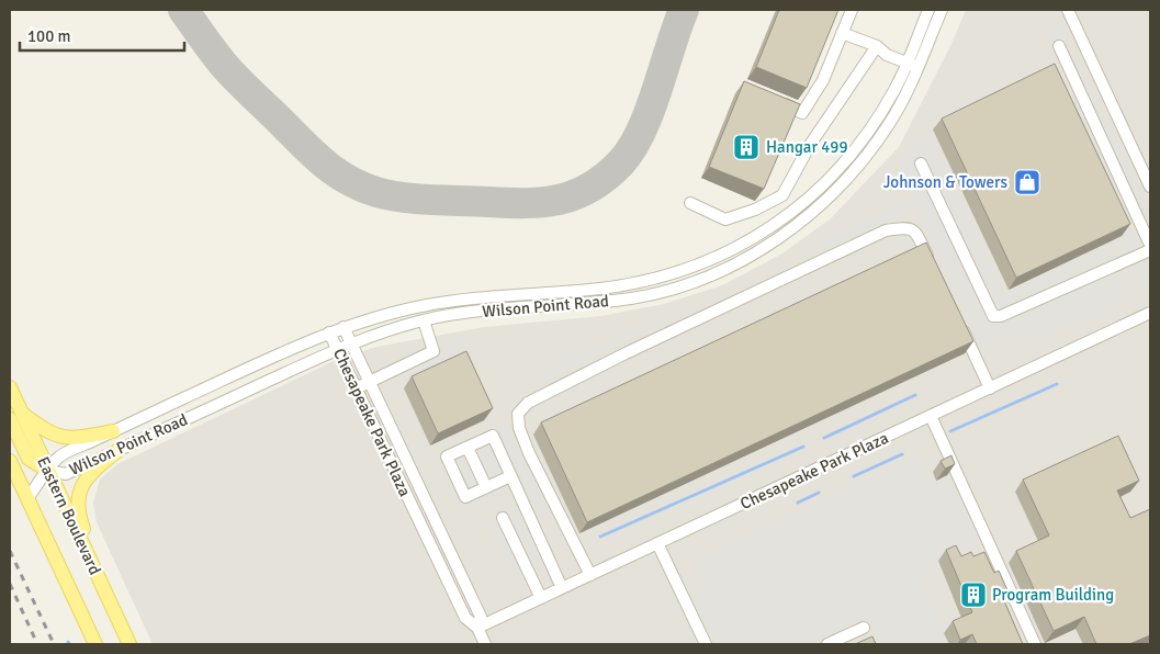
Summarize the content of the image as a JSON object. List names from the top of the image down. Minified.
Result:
{"streets":{"main road":["Eastern Boulevard"],"street":["Wilson Point Road","Chesapeake Park Plaza"]},"crossings":[["Wilson Point Road","Chesapeake Park Plaza"],["Wilson Point Road","Eastern Boulevard"]],"places":{"building":["Hangar 499","Program Building"],"shop":["Johnson & Towers"]},"scale_bar":"100 m"}
